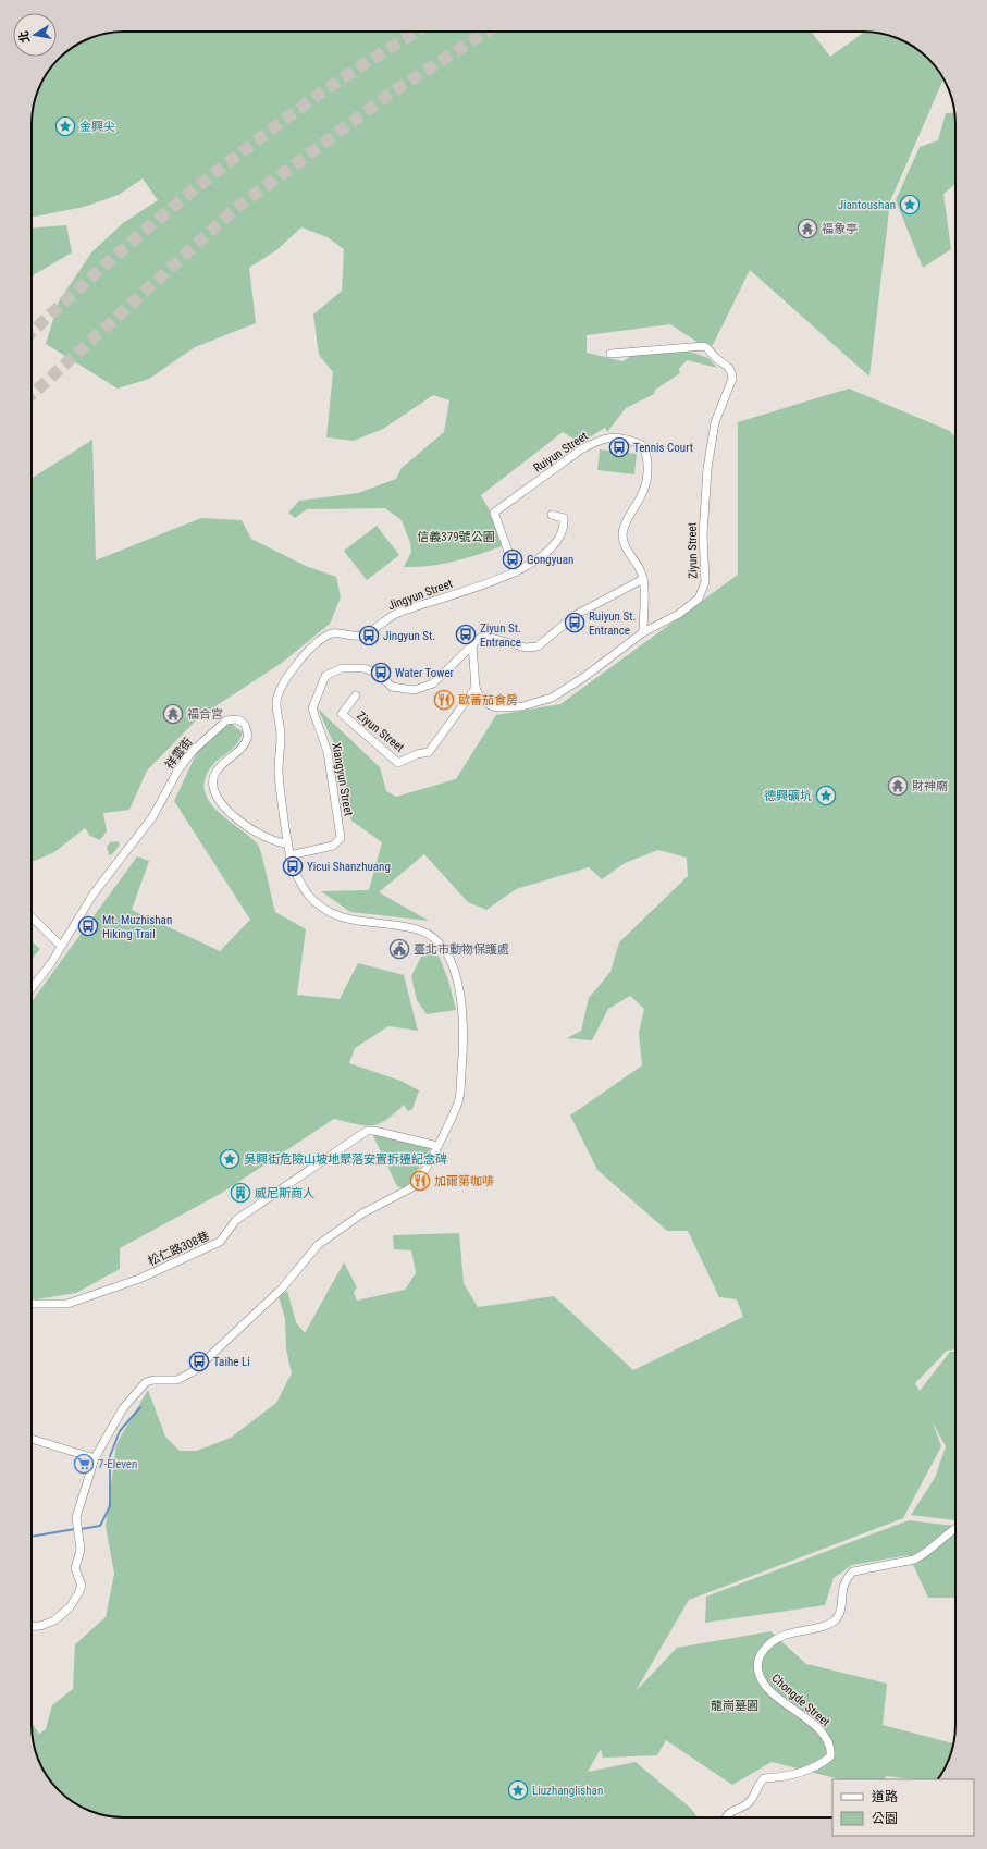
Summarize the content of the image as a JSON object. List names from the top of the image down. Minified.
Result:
{"streets":{"street":["Ruiyun Street","Ziyun Street","Jingyun Street","祥雲街","Xiangyun Street","松仁路308巷","Chongde Street"]},"crossings":[["Ruiyun Street","Ziyun Street"],["Ruiyun Street","Jingyun Street"],["Ruiyun Street","Xiangyun Street"],["Jingyun Street","祥雲街"],["Jingyun Street","Xiangyun Street"],["Jingyun Street","松仁路308巷"]],"parks":["信義379號公園","龍崗墓園"],"places":{"place":["金興尖","Jiantoushan","德興礦坑","吳興街危險山坡地聚落安置拆遷紀念碑","Liuzhanglishan"],"temple":["福象亭","福合宮","財神廟"],"bus stop":["Tennis Court","Gongyuan","Ruiyun St. Entrance","Ziyun St. Entrance","Jingyun St.","Water Tower","Yicui Shanzhuang","Mt. Muzhishan Hiking Trail","Taihe Li"],"restaurant":["歐蕃茄食房","加爾第咖啡"],"public building":["臺北市動物保護處"],"building":["威尼斯商人"],"supermarket":["7-Eleven"]},"legend":["道路","公園"],"north":"left"}
